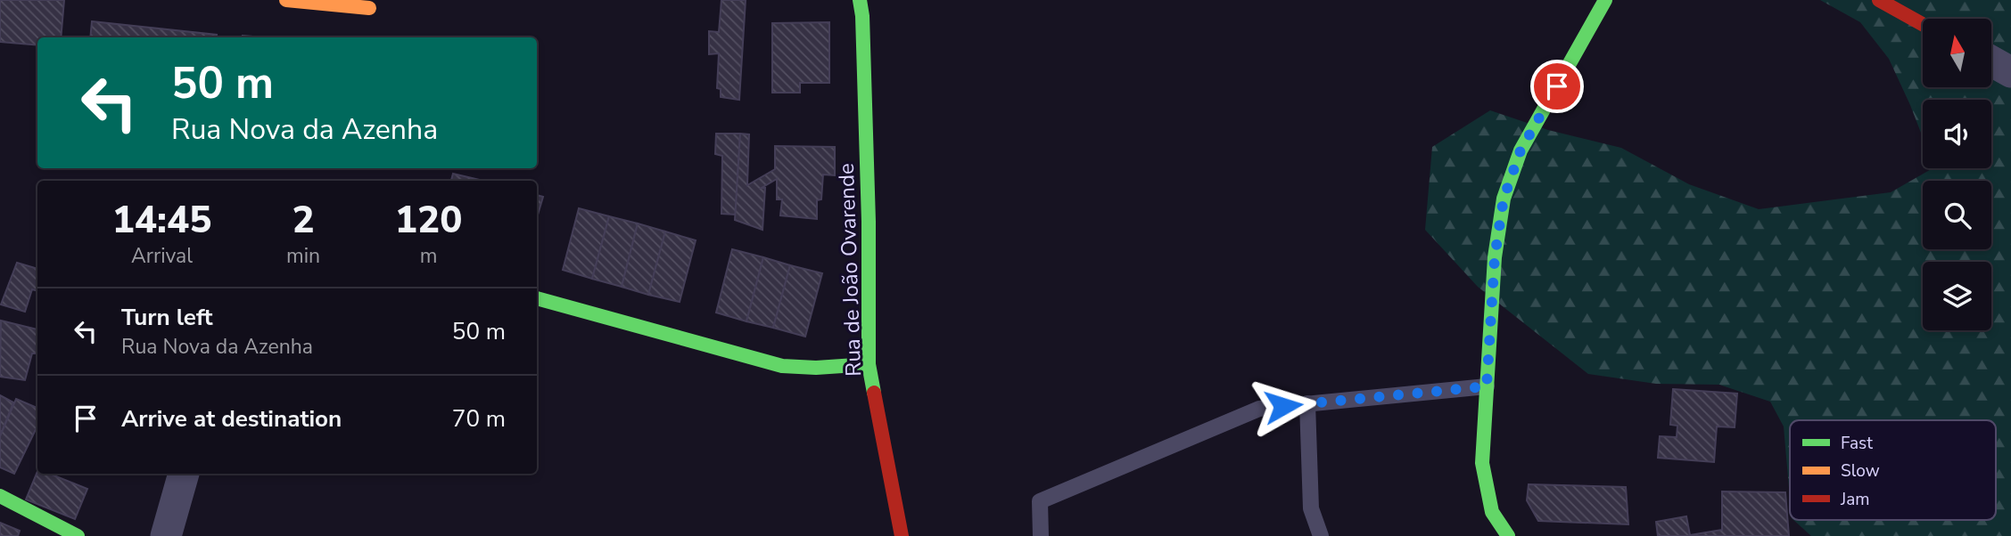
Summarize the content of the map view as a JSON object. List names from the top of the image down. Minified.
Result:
{"streets":{"street":["Rua de João Ovarende"]},"legend":["Fast","Slow","Jam"],"north":"top","page":{"turn":["50 m","Rua Nova da Azenha"],"eta":["14:45","Arrival","2","min","120","m"],"list":[{"name":"Turn left","note":"Rua Nova da Azenha","value":"50 m"},{"name":"Arrive at destination","value":"70 m"}]}}
